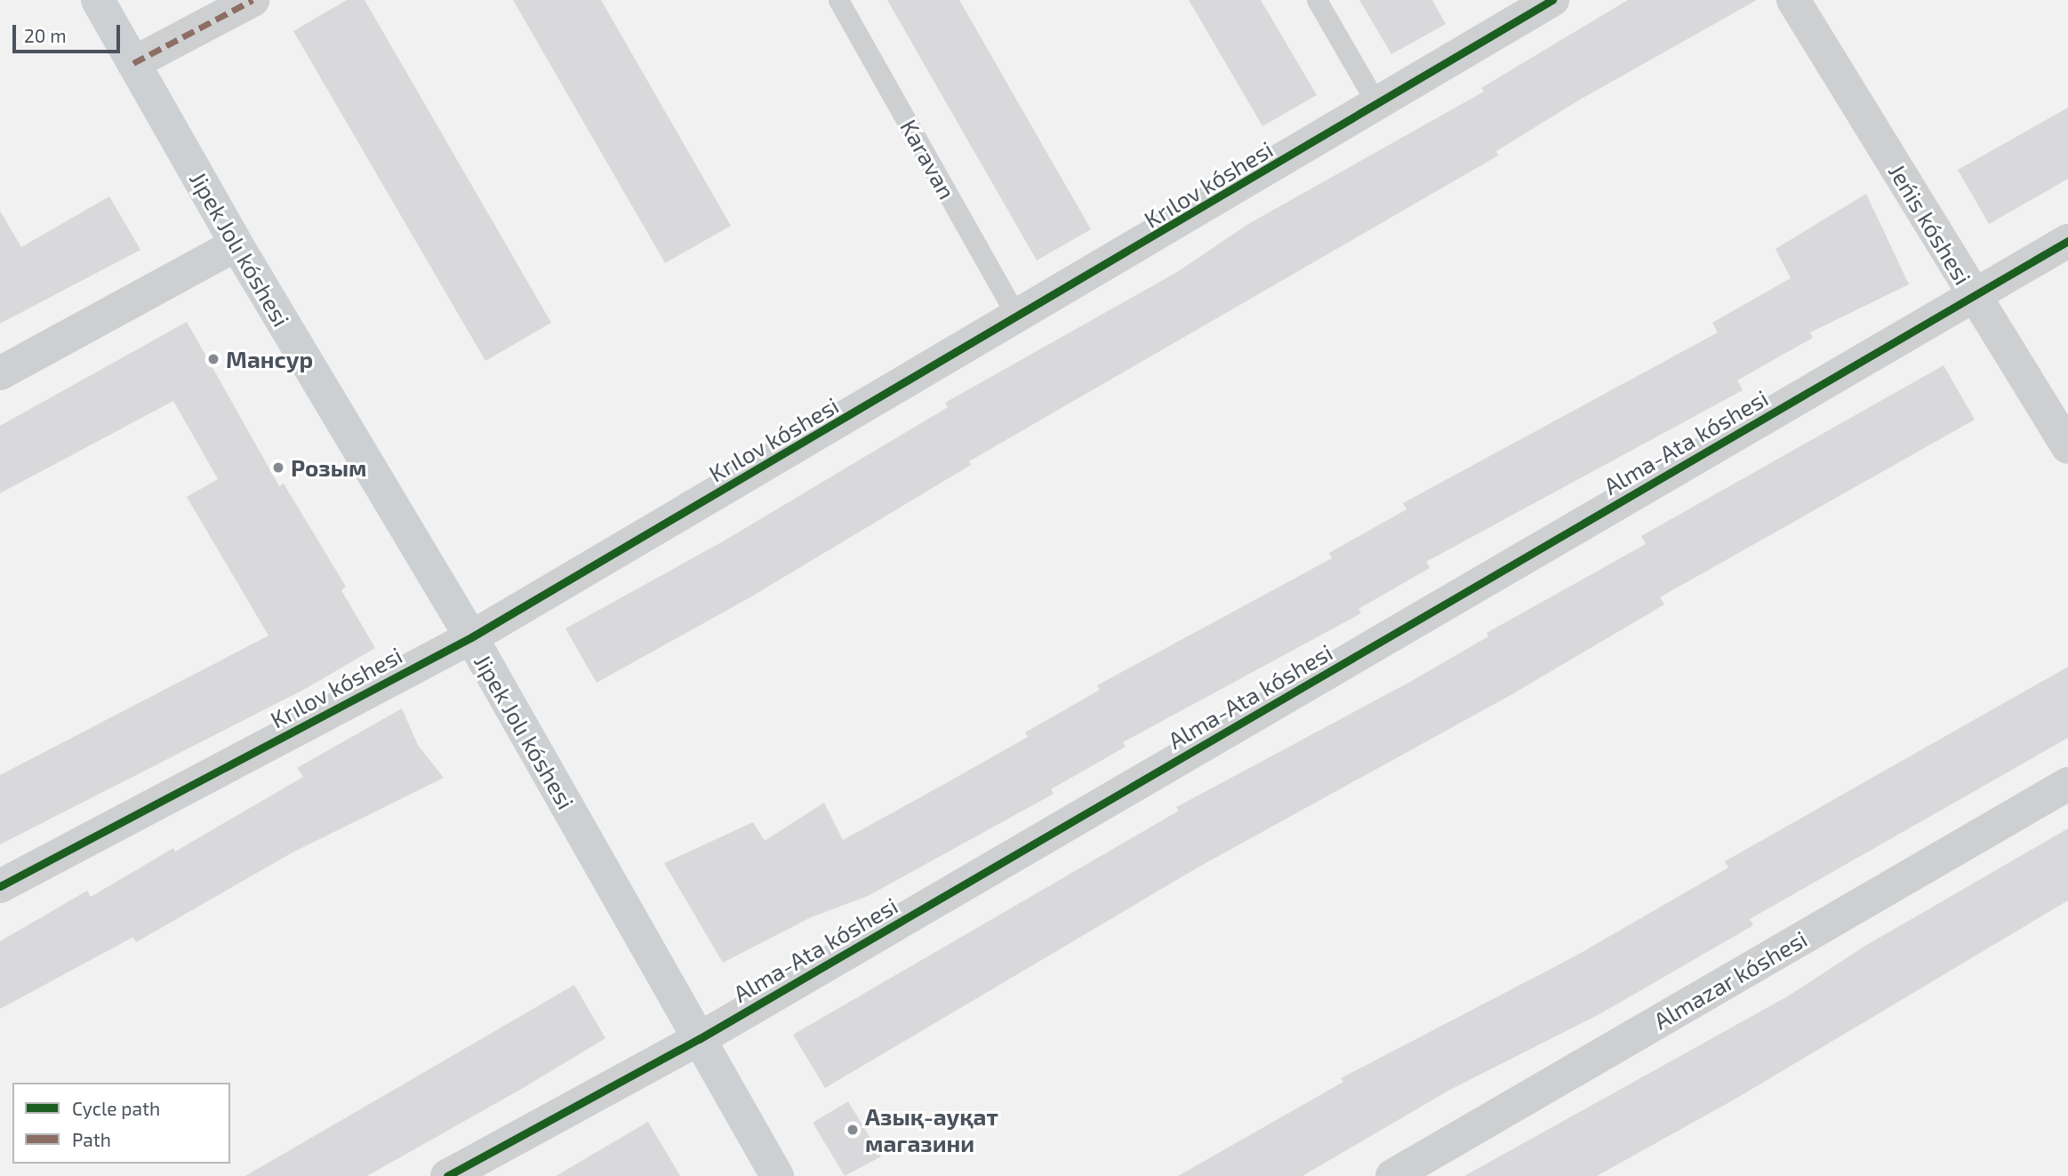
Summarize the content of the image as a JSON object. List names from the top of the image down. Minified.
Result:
{"streets":{"street":["Krılov kóshesi","Jeńis kóshesi","Jipek Jolı kóshesi","Alma-Ata kóshesi","Almazar kóshesi"],"lane":["Karavan"]},"crossings":[["Karavan","Krılov kóshesi"],["Krılov kóshesi","Jipek Jolı kóshesi"],["Jeńis kóshesi","Alma-Ata kóshesi"],["Jipek Jolı kóshesi","Alma-Ata kóshesi"]],"places":["Мансур","Розым","Азық-ауқат магазини"],"legend":["Cycle path","Path"],"scale_bar":"20 m"}
